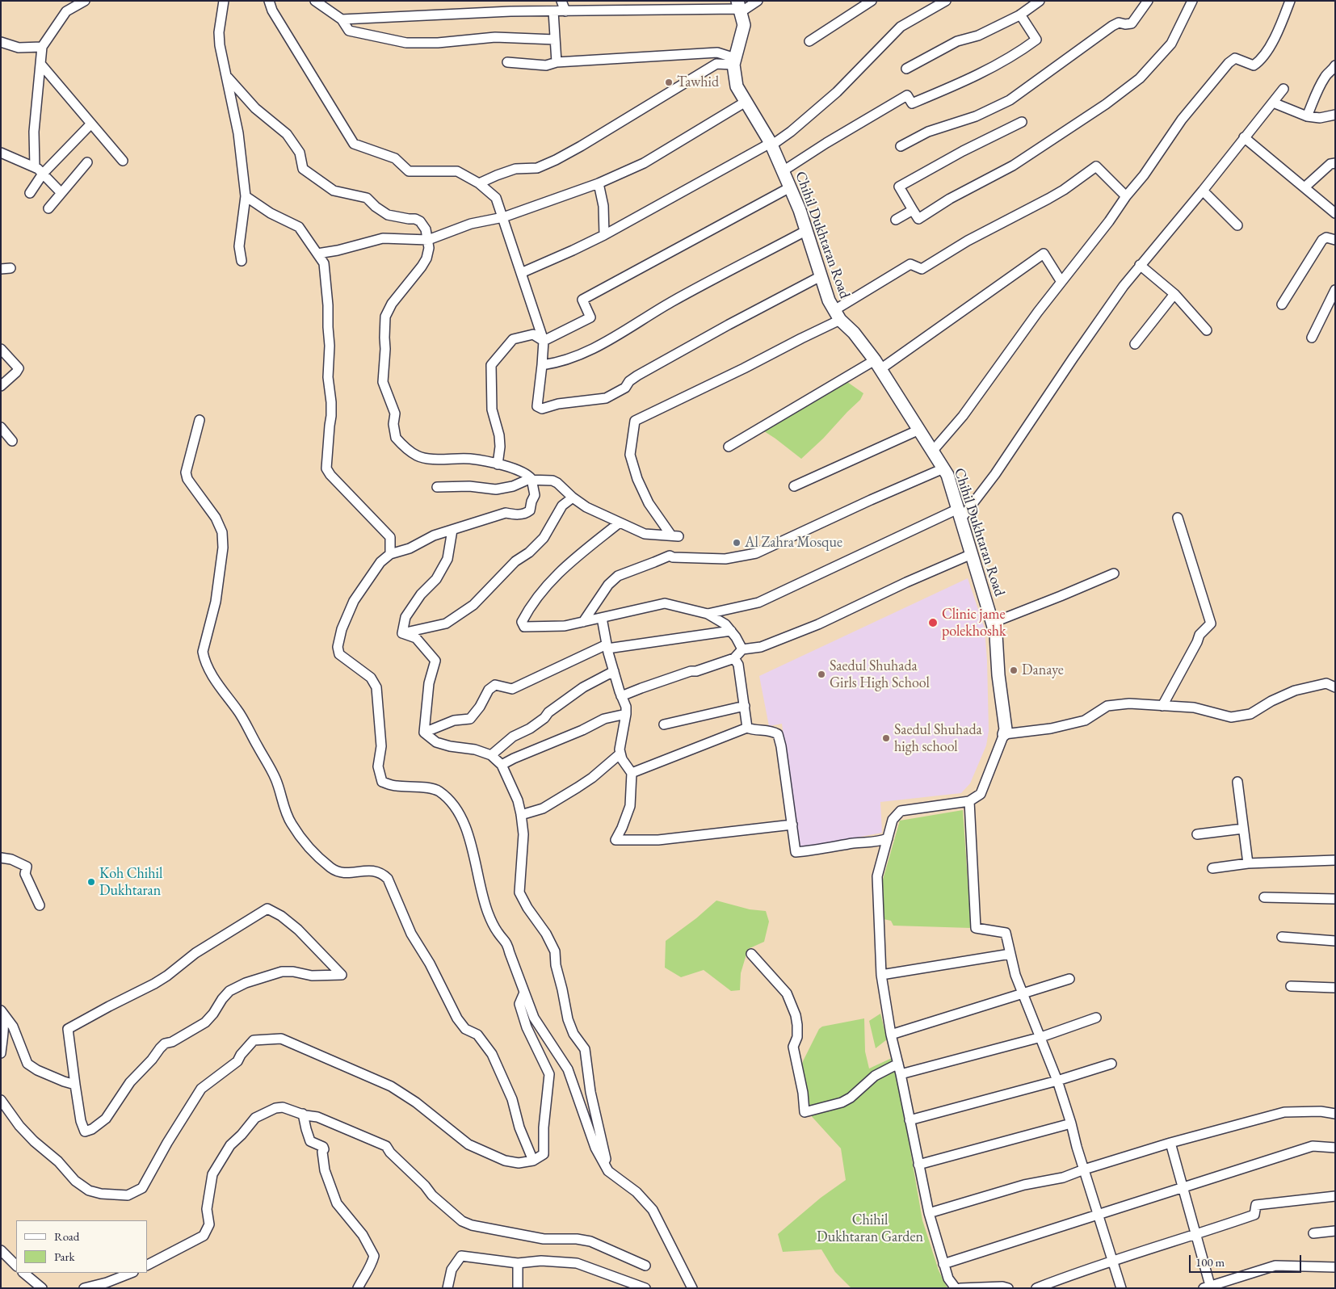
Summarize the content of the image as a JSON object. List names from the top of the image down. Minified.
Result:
{"streets":{"street":["Chihil Dukhtaran Road"]},"parks":["Chihil Dukhtaran Garden"],"places":["Tawhid","Al Zahra Mosque","Clinic jame polekhoshk","Danaye","Saedul Shuhada Girls High School","Saedul Shuhada high school","Koh Chihil Dukhtaran"],"legend":["Road","Park"],"scale_bar":"100 m"}
